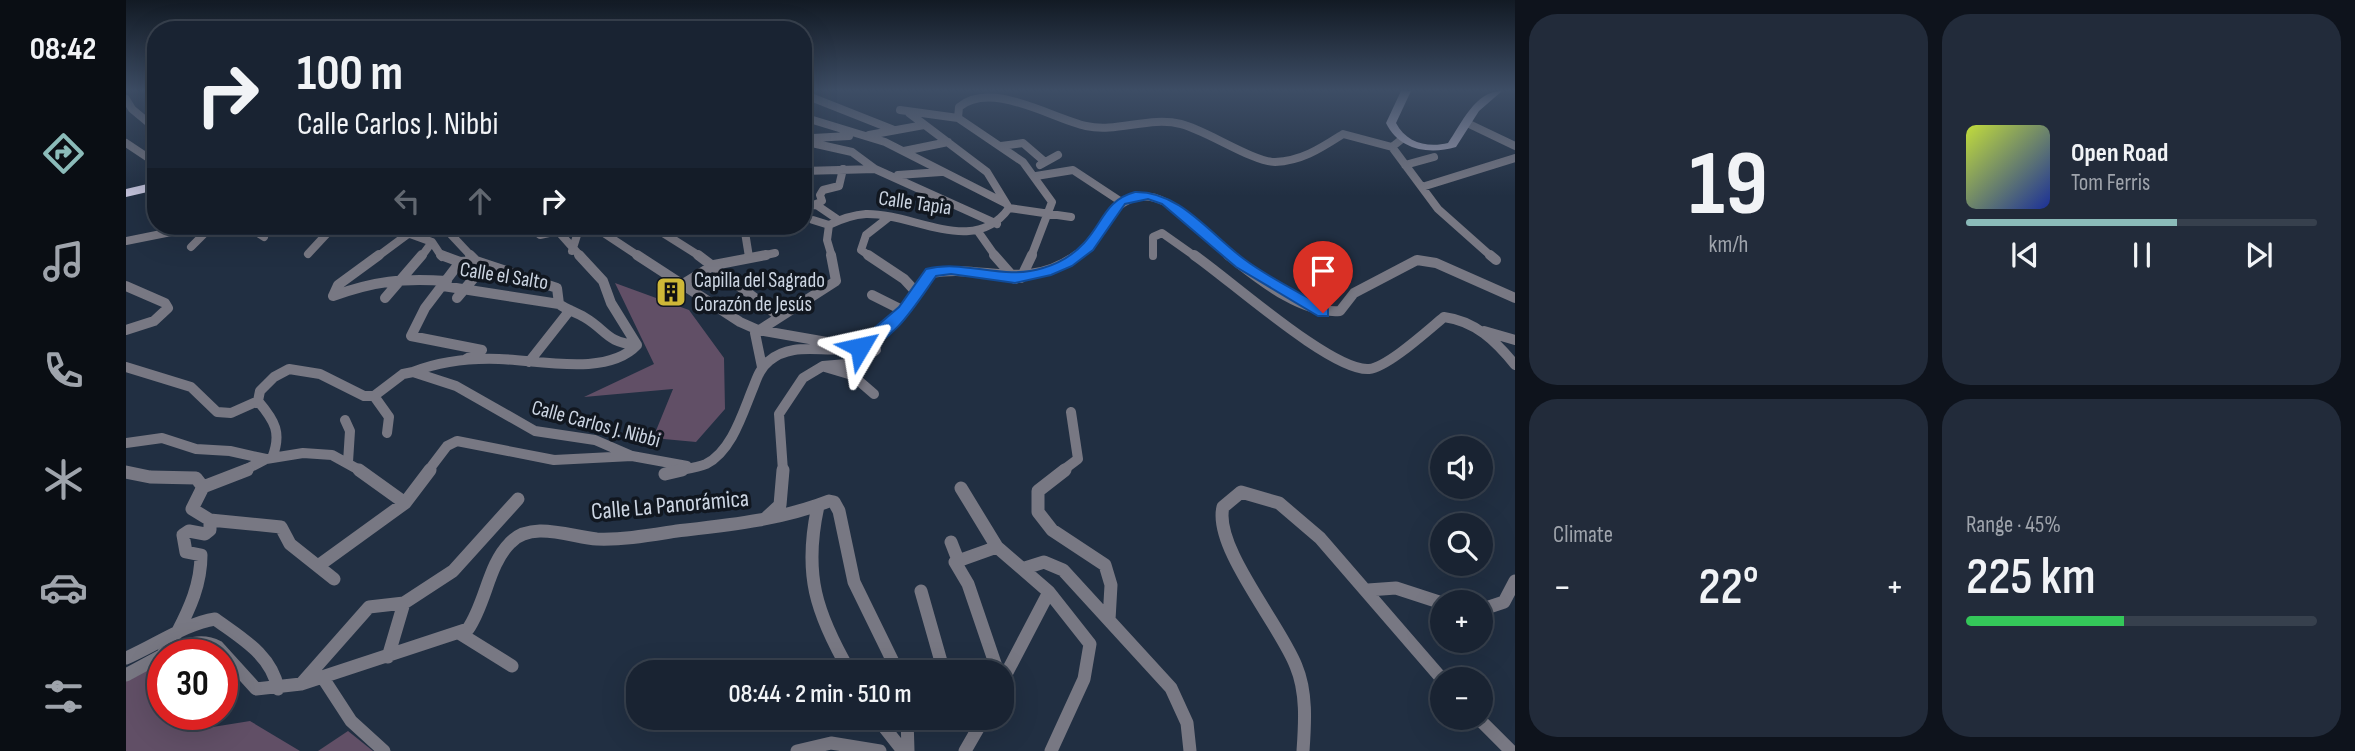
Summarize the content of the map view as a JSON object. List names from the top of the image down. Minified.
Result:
{"streets":{"street":["Calle Tapia","Calle el Salto","Calle Carlos J. Nibbi","Calle La Panorámica"]},"places":{"building":["Capilla del Sagrado Corazón de Jesús"]},"page":{"tabs":"08:42","tile":[["19","km/h"],"Climate",["Range · 45%","225 km"]],"turn":["100 m","Calle Carlos J. Nibbi"],"song":["Open Road","Tom Ferris"],"map_buttons":["+","−"],"heat":["−","22°","+"],"limit":"30","trip":"08:44 · 2 min · 510 m"}}
